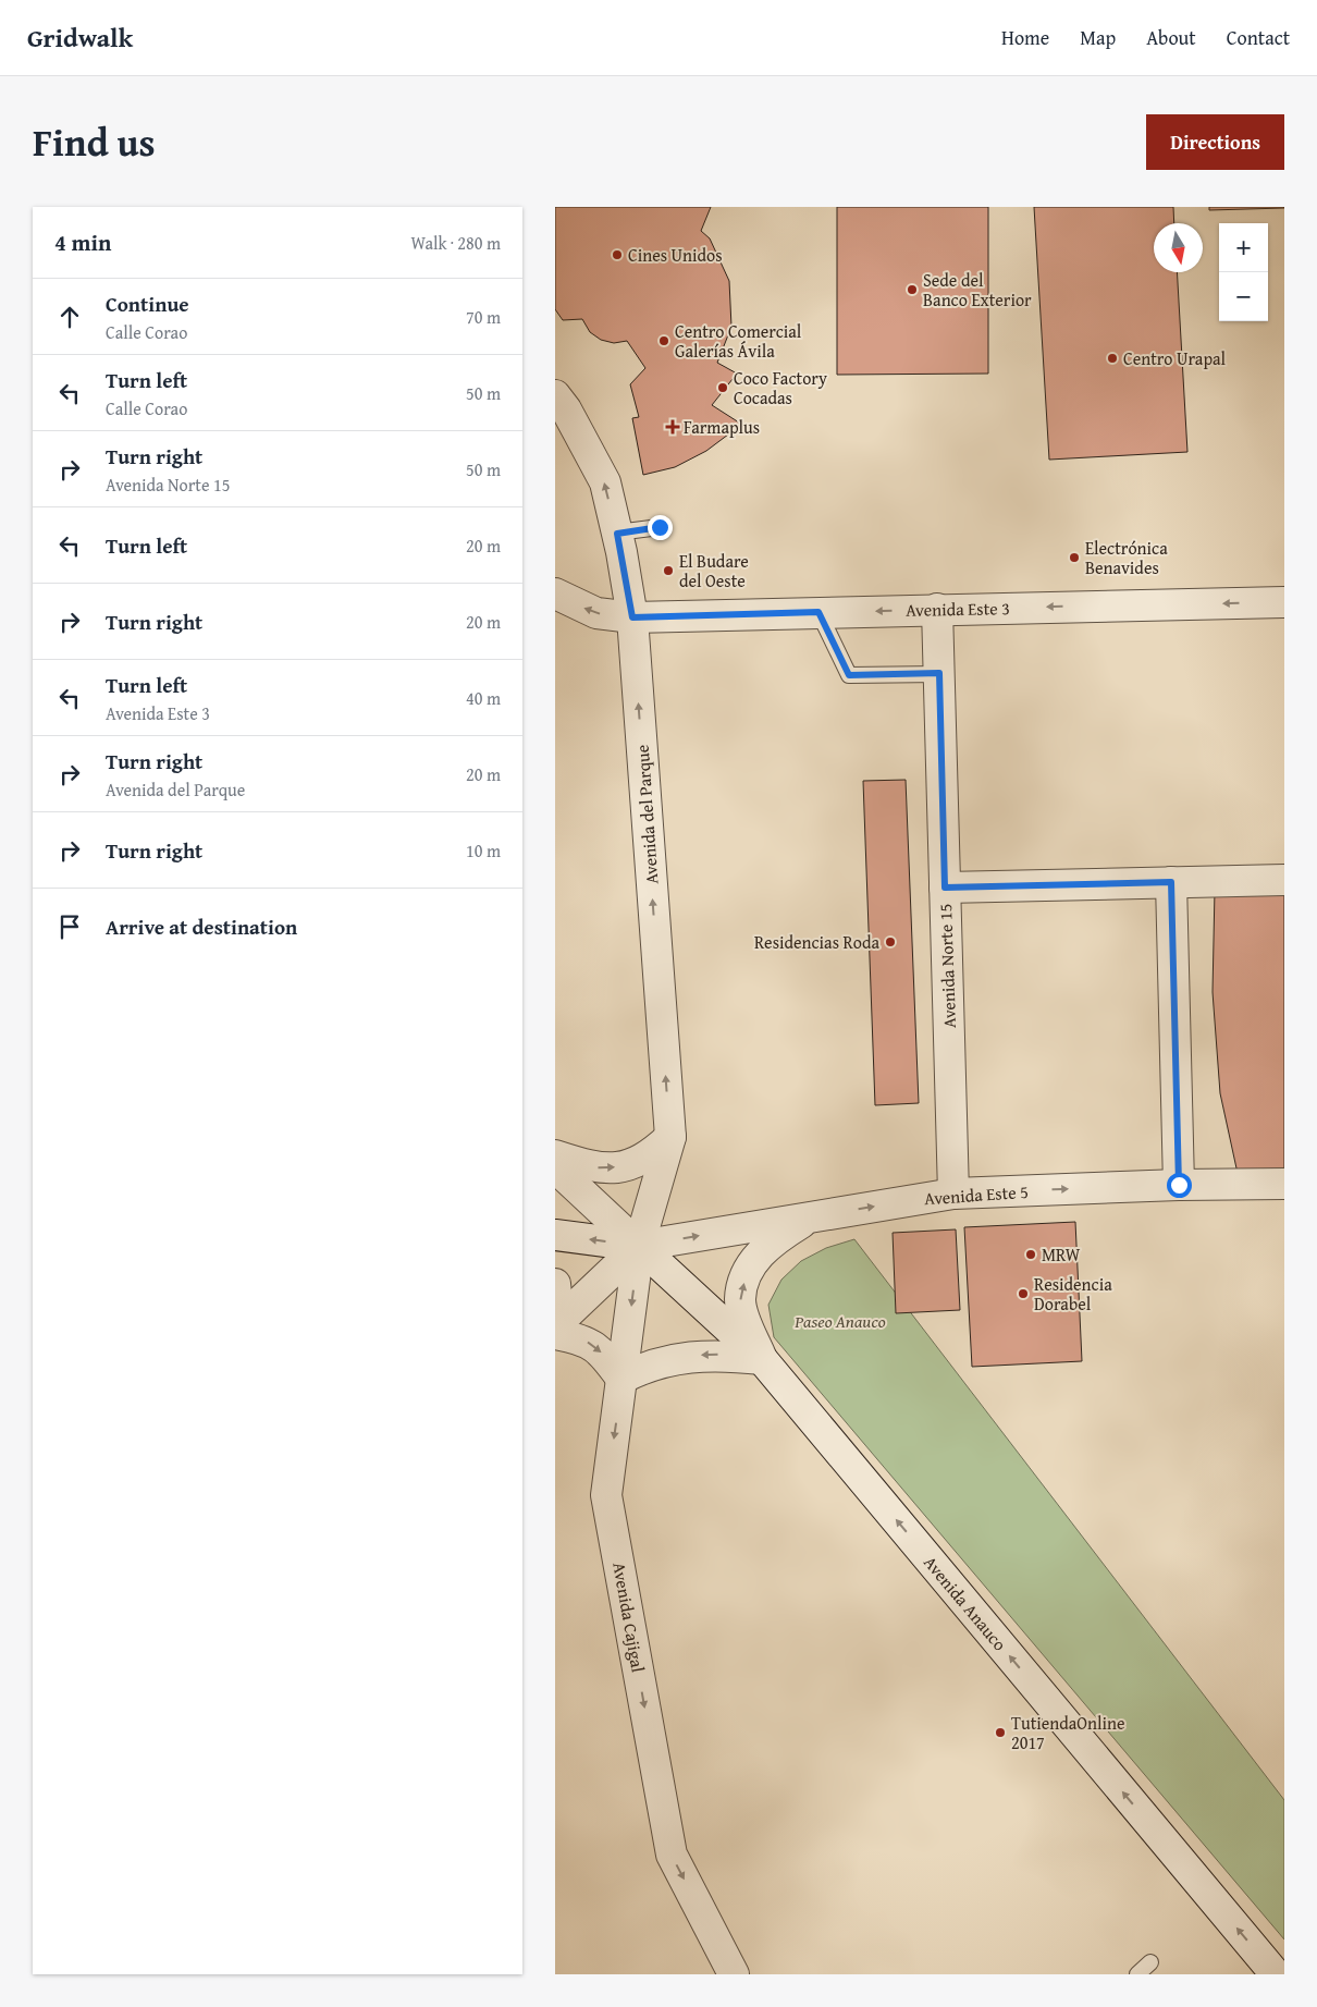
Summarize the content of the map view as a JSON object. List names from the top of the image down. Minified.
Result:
{"streets":{"street":["Avenida Este 3","Avenida del Parque","Avenida Norte 15","Avenida Este 5","Avenida Anauco","Avenida Cajigal"]},"crossings":[["Avenida Este 3","Avenida del Parque"],["Avenida Este 3","Avenida Norte 15"],["Avenida del Parque","Avenida Este 5"],["Avenida del Parque","Avenida Anauco"],["Avenida del Parque","Avenida Cajigal"],["Avenida Norte 15","Avenida Este 5"],["Avenida Este 5","Avenida Anauco"],["Avenida Este 5","Avenida Cajigal"],["Avenida Anauco","Avenida Cajigal"]],"one_way":["Avenida Este 3","Avenida del Parque","Avenida Anauco","Avenida Cajigal"],"parks":["Paseo Anauco"],"places":{"other":["Cines Unidos","Sede del Banco Exterior","Centro Comercial Galerías Ávila","Centro Urapal","Coco Factory Cocadas","Electrónica Benavides","El Budare del Oeste","Residencias Roda","MRW","Residencia Dorabel","TutiendaOnline 2017"],"health":["Farmaplus"]},"north":"bottom","page":{"header":"Gridwalk","nav":["Home","Map","About","Contact"],"title":"Find us","buttons":"Directions","heading":["4 min","Walk · 280 m"],"map_buttons":["+","−"],"list":[["Continue","Calle Corao","70 m"],["Turn left","Calle Corao","50 m"],["Turn right","Avenida Norte 15","50 m"],["Turn left","20 m"],["Turn right","20 m"],["Turn left","Avenida Este 3","40 m"],["Turn right","Avenida del Parque","20 m"],["Turn right","10 m"],"Arrive at destination"]}}
